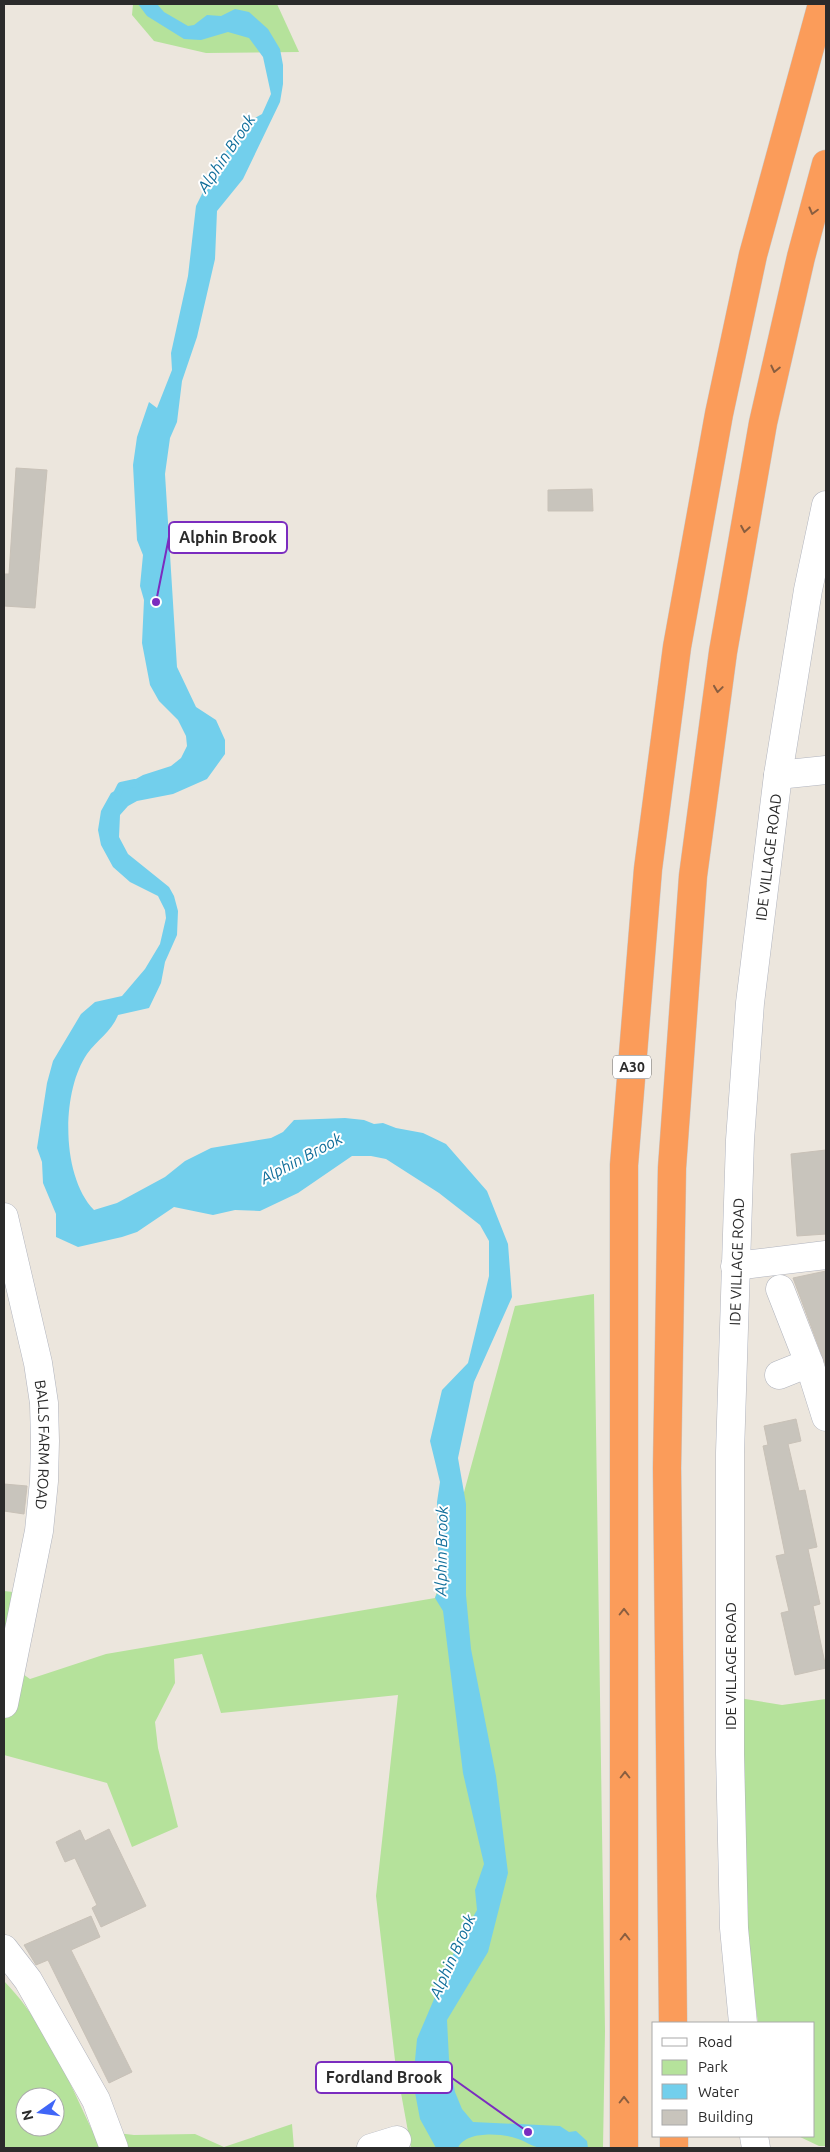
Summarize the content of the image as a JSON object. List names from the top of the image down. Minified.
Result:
{"streets":{"highway":["A30"],"street":["IDE VILLAGE ROAD","BALLS FARM ROAD"]},"water":["Alphin Brook"],"places":["Alphin Brook","Fordland Brook"],"legend":["Road","Park","Water","Building"],"north":"left"}
